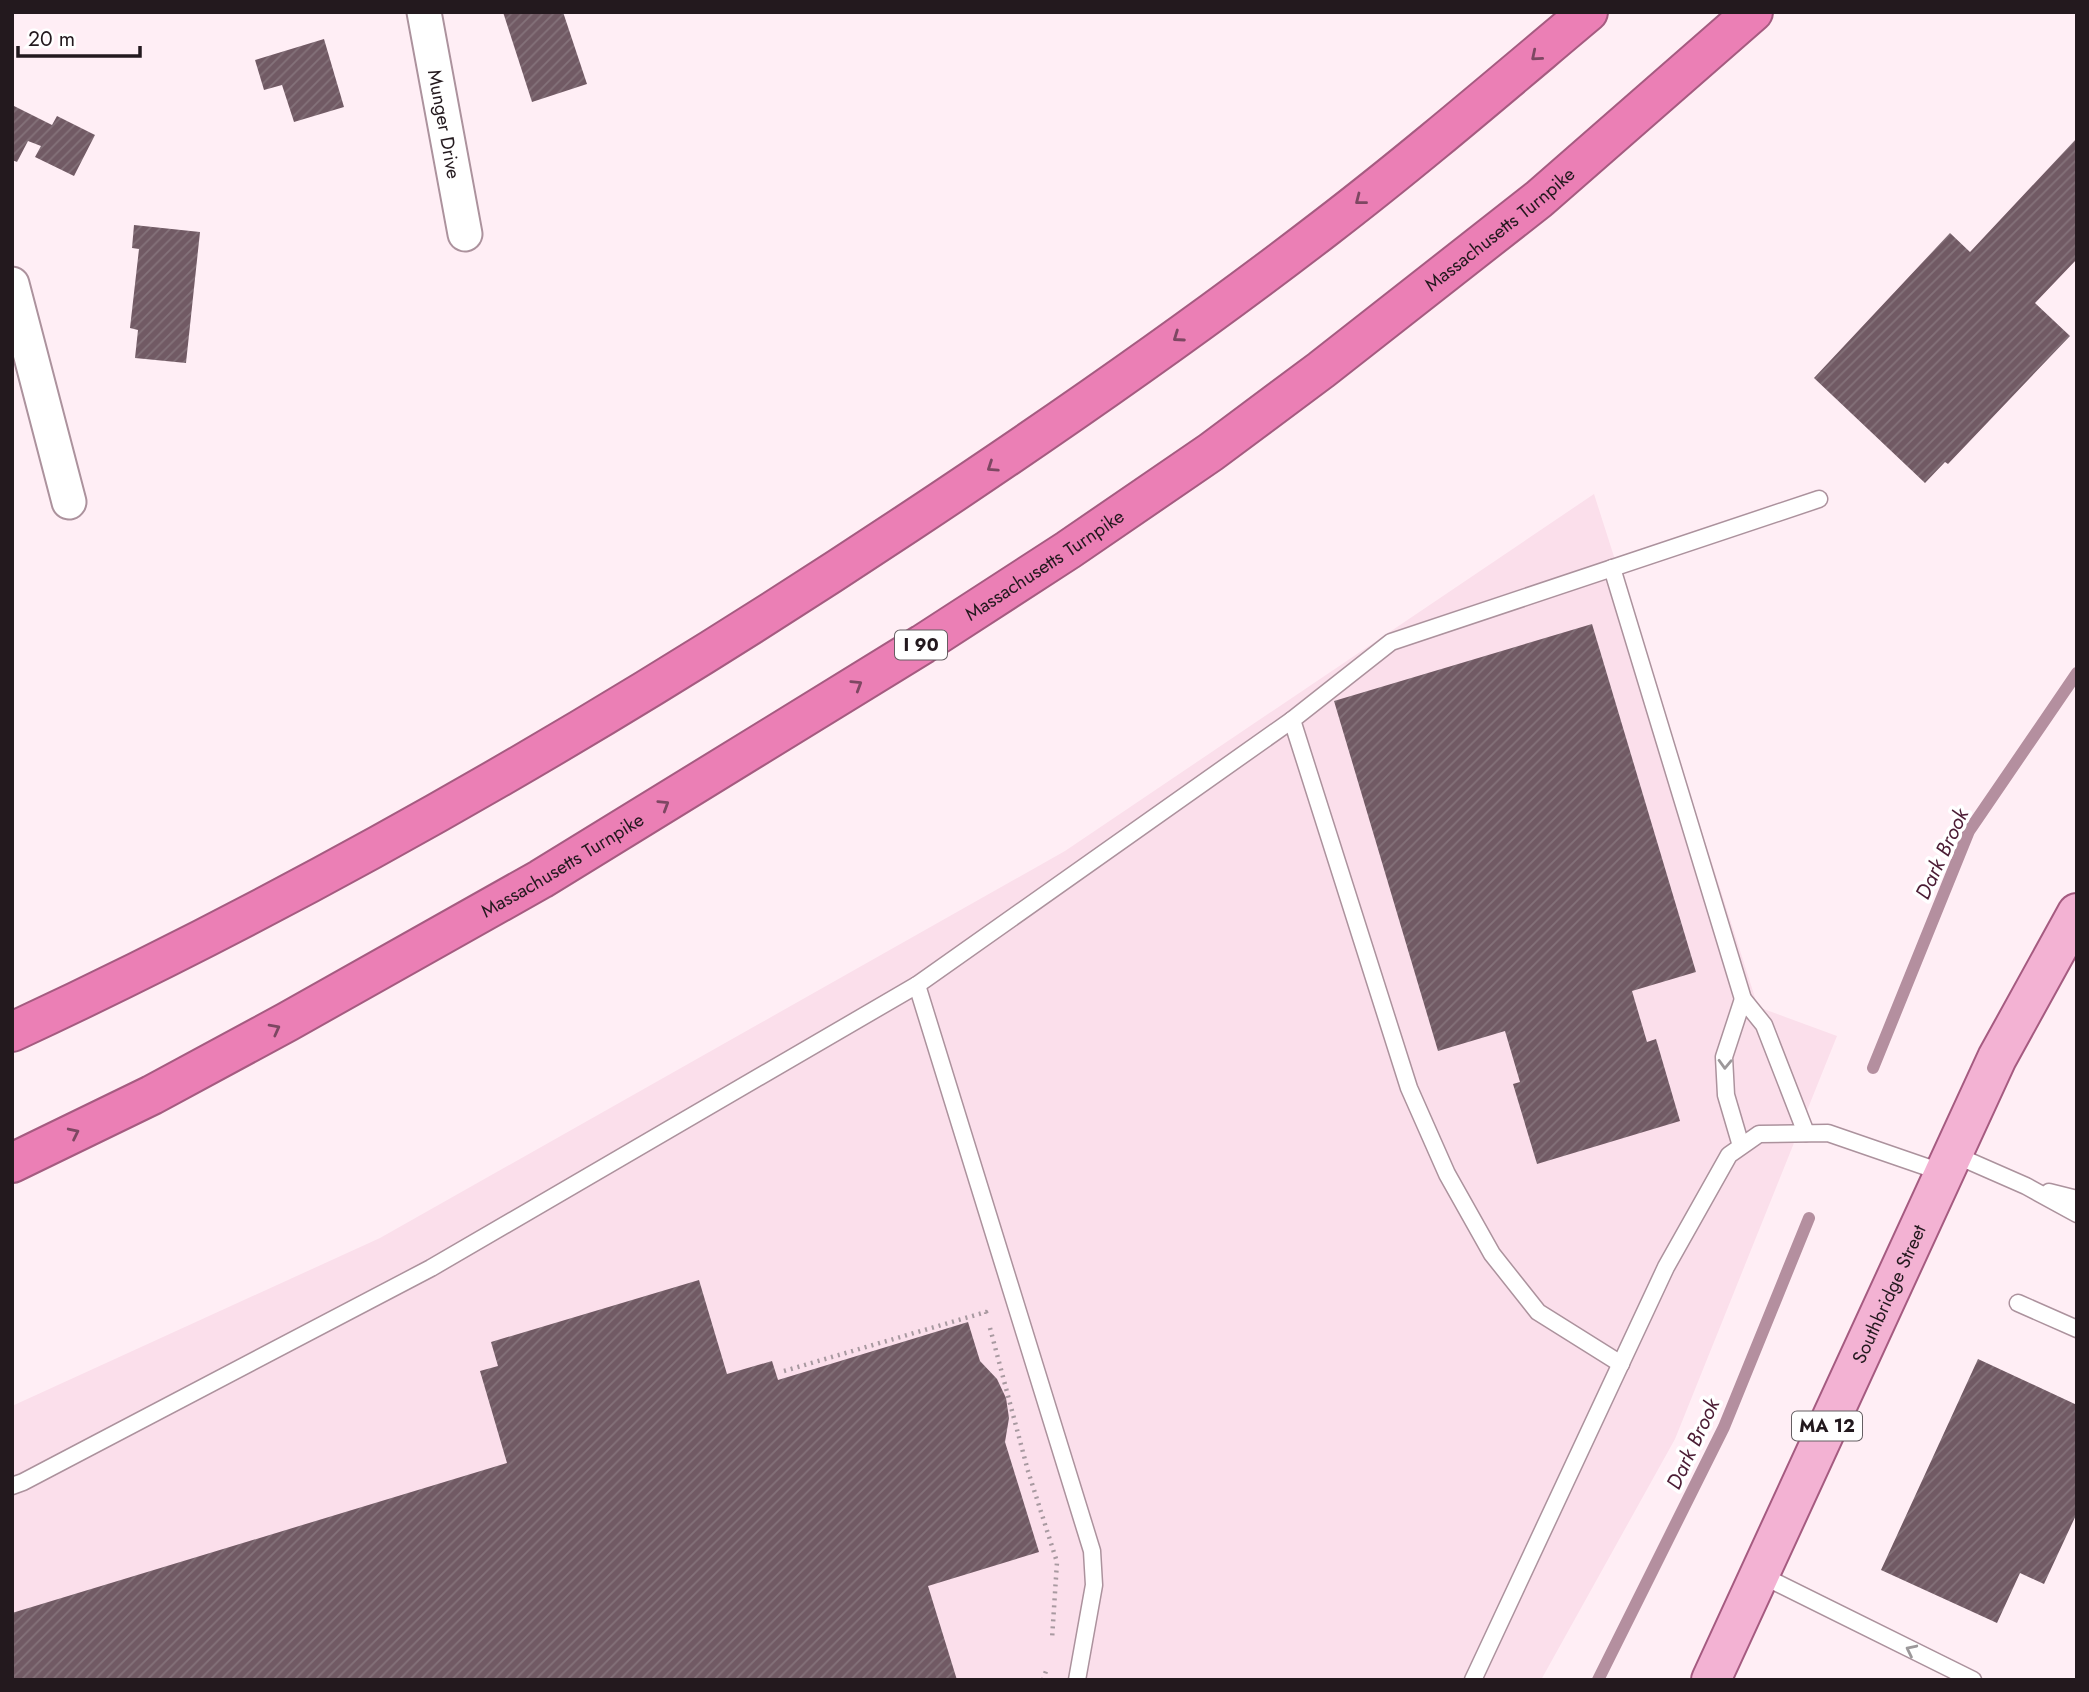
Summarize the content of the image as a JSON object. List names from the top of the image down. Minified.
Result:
{"streets":{"highway":["Massachusetts Turnpike","I 90"],"main road":["Southbridge Street","MA 12"],"street":["Munger Drive"]},"water":["Dark Brook"],"scale_bar":"20 m"}
